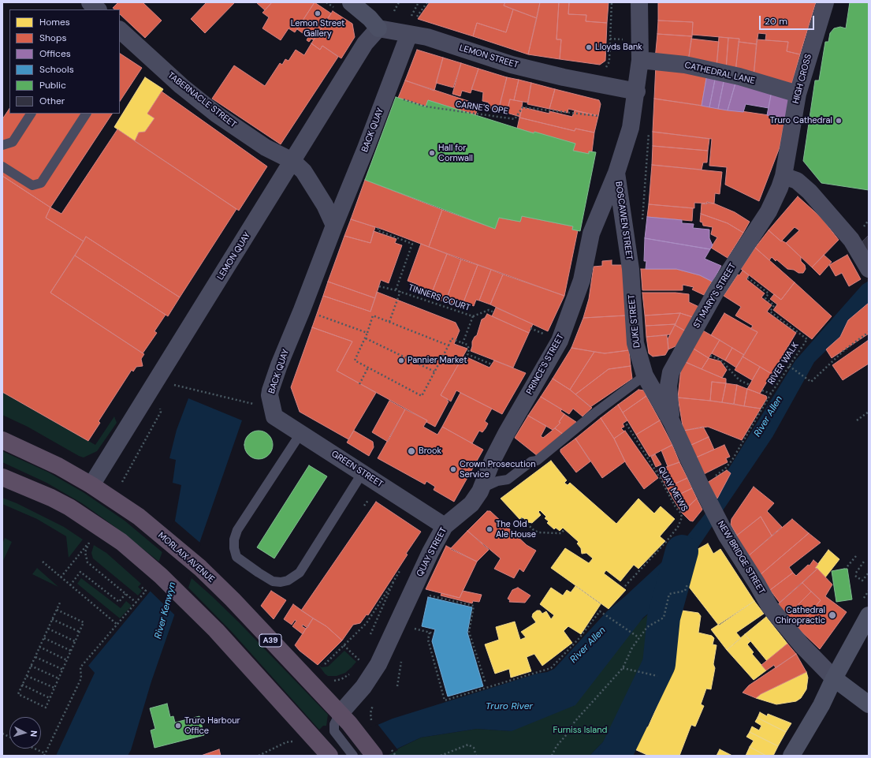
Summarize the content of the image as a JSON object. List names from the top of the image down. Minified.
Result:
{"streets":{"highway":["MORLAIX AVENUE","A39"],"street":["LEMON STREET","CATHEDRAL LANE","HIGH CROSS","TABERNACLE STREET","BACK QUAY","BOSCAWEN STREET","LEMON QUAY","ST MARY'S STREET","DUKE STREET","PRINCE'S STREET","GREEN STREET","QUAY STREET","NEW BRIDGE STREET"],"path":["CARNE'S OPE","TINNERS COURT","RIVER WALK","QUAY MEWS"]},"crossings":[["LEMON STREET","BACK QUAY"],["LEMON STREET","BOSCAWEN STREET"],["LEMON STREET","LEMON QUAY"],["CATHEDRAL LANE","HIGH CROSS"],["CATHEDRAL LANE","BOSCAWEN STREET"],["HIGH CROSS","ST MARY'S STREET"],["TABERNACLE STREET","LEMON QUAY"],["BACK QUAY","GREEN STREET"],["BOSCAWEN STREET","DUKE STREET"],["BOSCAWEN STREET","PRINCE'S STREET"],["LEMON QUAY","MORLAIX AVENUE"],["ST MARY'S STREET","DUKE STREET"],["ST MARY'S STREET","RIVER WALK"],["ST MARY'S STREET","NEW BRIDGE STREET"],["DUKE STREET","QUAY STREET"],["DUKE STREET","NEW BRIDGE STREET"],["RIVER WALK","NEW BRIDGE STREET"],["PRINCE'S STREET","QUAY STREET"],["GREEN STREET","QUAY STREET"],["QUAY STREET","MORLAIX AVENUE"]],"water":["River Allen","River Kenwyn","Truro River"],"parks":["Furniss Island"],"places":["Lemon Street Gallery","Lloyds Bank","Truro Cathedral","Hall for Cornwall","Pannier Market","Brook","Crown Prosecution Service","The Old Ale House","Cathedral Chiropractic","Truro Harbour Office"],"legend":["Homes","Shops","Offices","Schools","Public","Other"],"scale_bar":"20 m","north":"right"}
